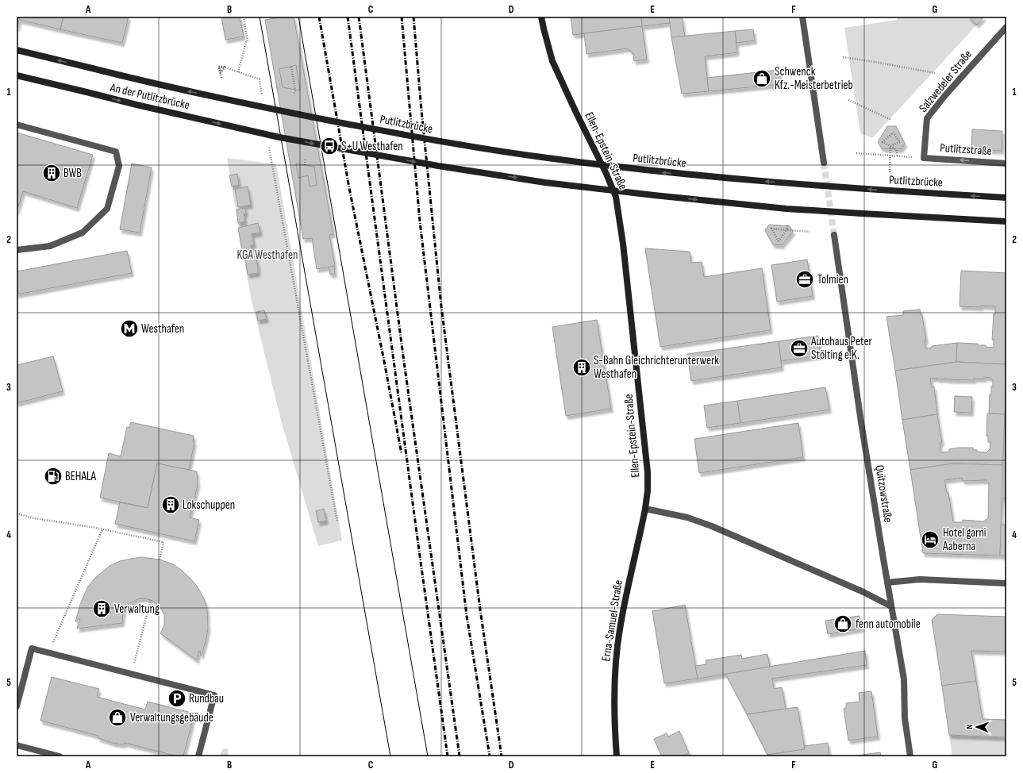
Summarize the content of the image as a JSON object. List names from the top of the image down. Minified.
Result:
{"streets":{"main road":["An der Putlitzbrücke","Putlitzbrücke","Ellen-Epstein-Straße","Erna-Samuel-Straße"],"street":["Salzwedeler Straße","Putlitzstraße","Quitzowstraße"]},"crossings":[["Salzwedeler Straße","Putlitzstraße"],["An der Putlitzbrücke","Putlitzbrücke"],["Ellen-Epstein-Straße","Erna-Samuel-Straße"]],"one_way":["Putlitzbrücke","Putlitzstraße"],"parks":["KGA Westhafen"],"places":{"shop":["Schwenck Kfz.-Meisterbetrieb","fenn automobile","Verwaltungsgebäude"],"bus stop":["S+U Westhafen"],"building":["BWB","S-Bahn Gleichrichterunterwerk Westhafen","Lokschuppen","Verwaltung"],"office":["Tolmien","Autohaus Peter Stölting e.K."],"metro station":["Westhafen"],"fuel station":["BEHALA"],"hotel":["Hotel garni Aaberna"],"parking":["Rundbau"]},"north":"left","grid":{"columns":["A","B","C","D","E","F","G"],"rows":["1","2","3","4","5"]}}
